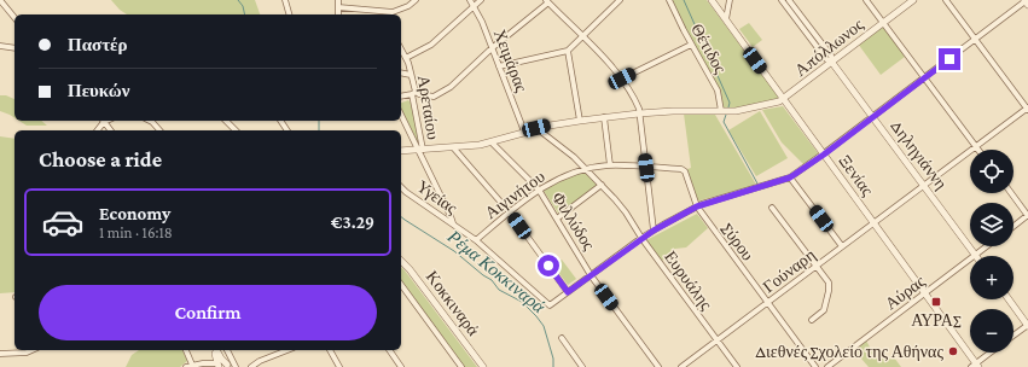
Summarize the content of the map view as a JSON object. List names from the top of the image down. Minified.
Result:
{"streets":{"street":["Απόλλωνος","Θέτιδος","Χειμάρας","Αρεταίου","Δηληγιάννη","Ξενίας","Αιγινήτου","Υγείας","Φιλλύδος","Σύρου","Γούναρη","Ευρυάλης","Αύρας","Κοκκιναρά"]},"crossings":[["Απόλλωνος","Δηληγιάννη"],["Απόλλωνος","Ξενίας"],["Αρεταίου","Υγείας"],["Δηληγιάννη","Γούναρη"],["Δηληγιάννη","Αύρας"],["Ξενίας","Γούναρη"],["Ξενίας","Αύρας"],["Αιγινήτου","Υγείας"],["Αιγινήτου","Φιλλύδος"],["Αιγινήτου","Σύρου"],["Αιγινήτου","Ευρυάλης"],["Σύρου","Γούναρη"],["Γούναρη","Ευρυάλης"]],"water":["Ρέμα Κοκκιναρά"],"places":{"transit":["ΑΥΡΑΣ"],"other":["Διεθνές Σχολείο της Αθήνας"]},"page":{"banner":["Παστέρ","Πευκών"],"heading":"Choose a ride","map_buttons":["+","−"],"list":[{"name":"Economy","note":"1 min · 16:18","value":"€3.29"}],"buttons":"Confirm"}}
